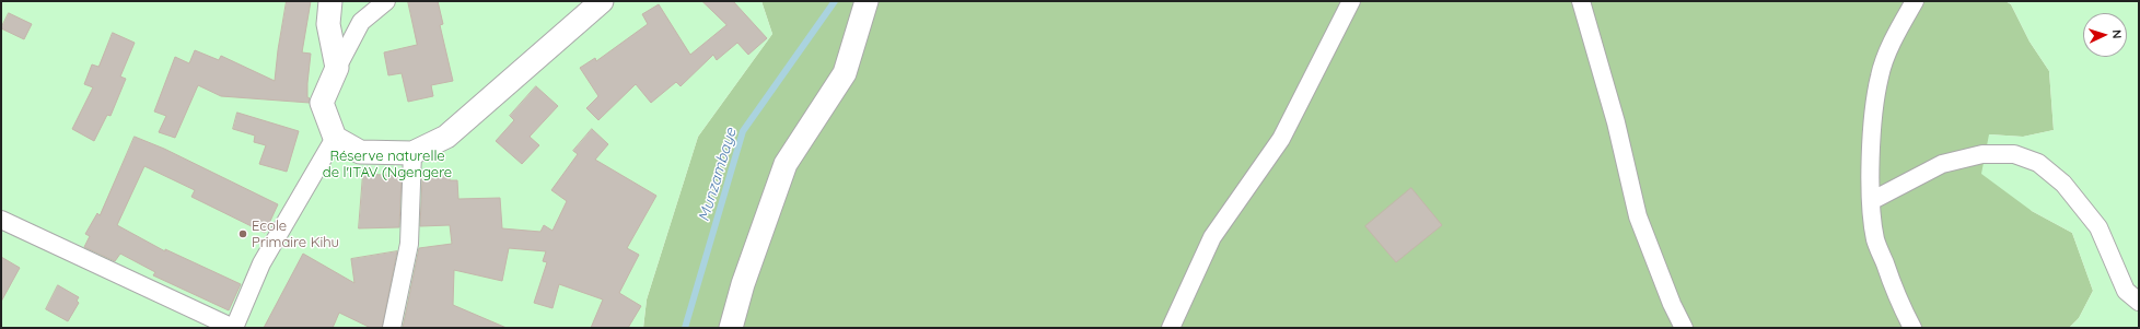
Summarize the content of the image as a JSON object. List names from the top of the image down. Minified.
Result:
{"water":["Munzambaye"],"parks":["Réserve naturelle de l'ITAV (Ngengere"],"places":["Ecole Primaire Kihu"],"north":"right"}
